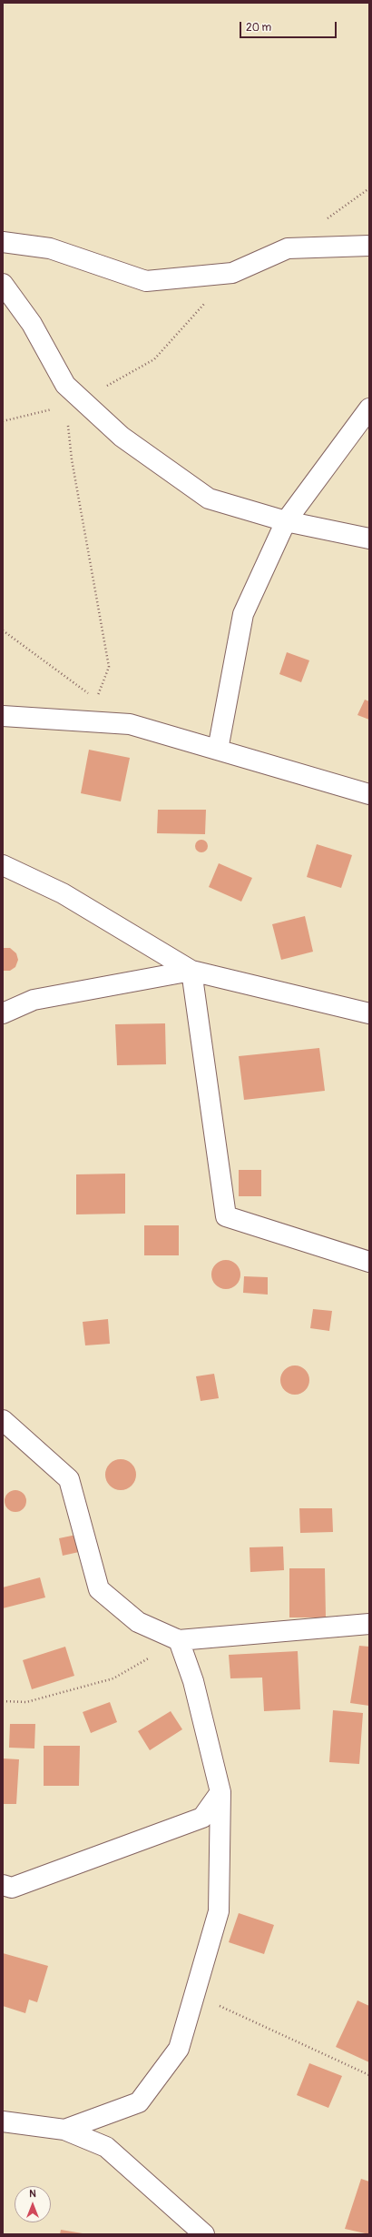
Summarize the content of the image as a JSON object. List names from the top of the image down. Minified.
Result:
{"scale_bar":"20 m","north":"top"}
